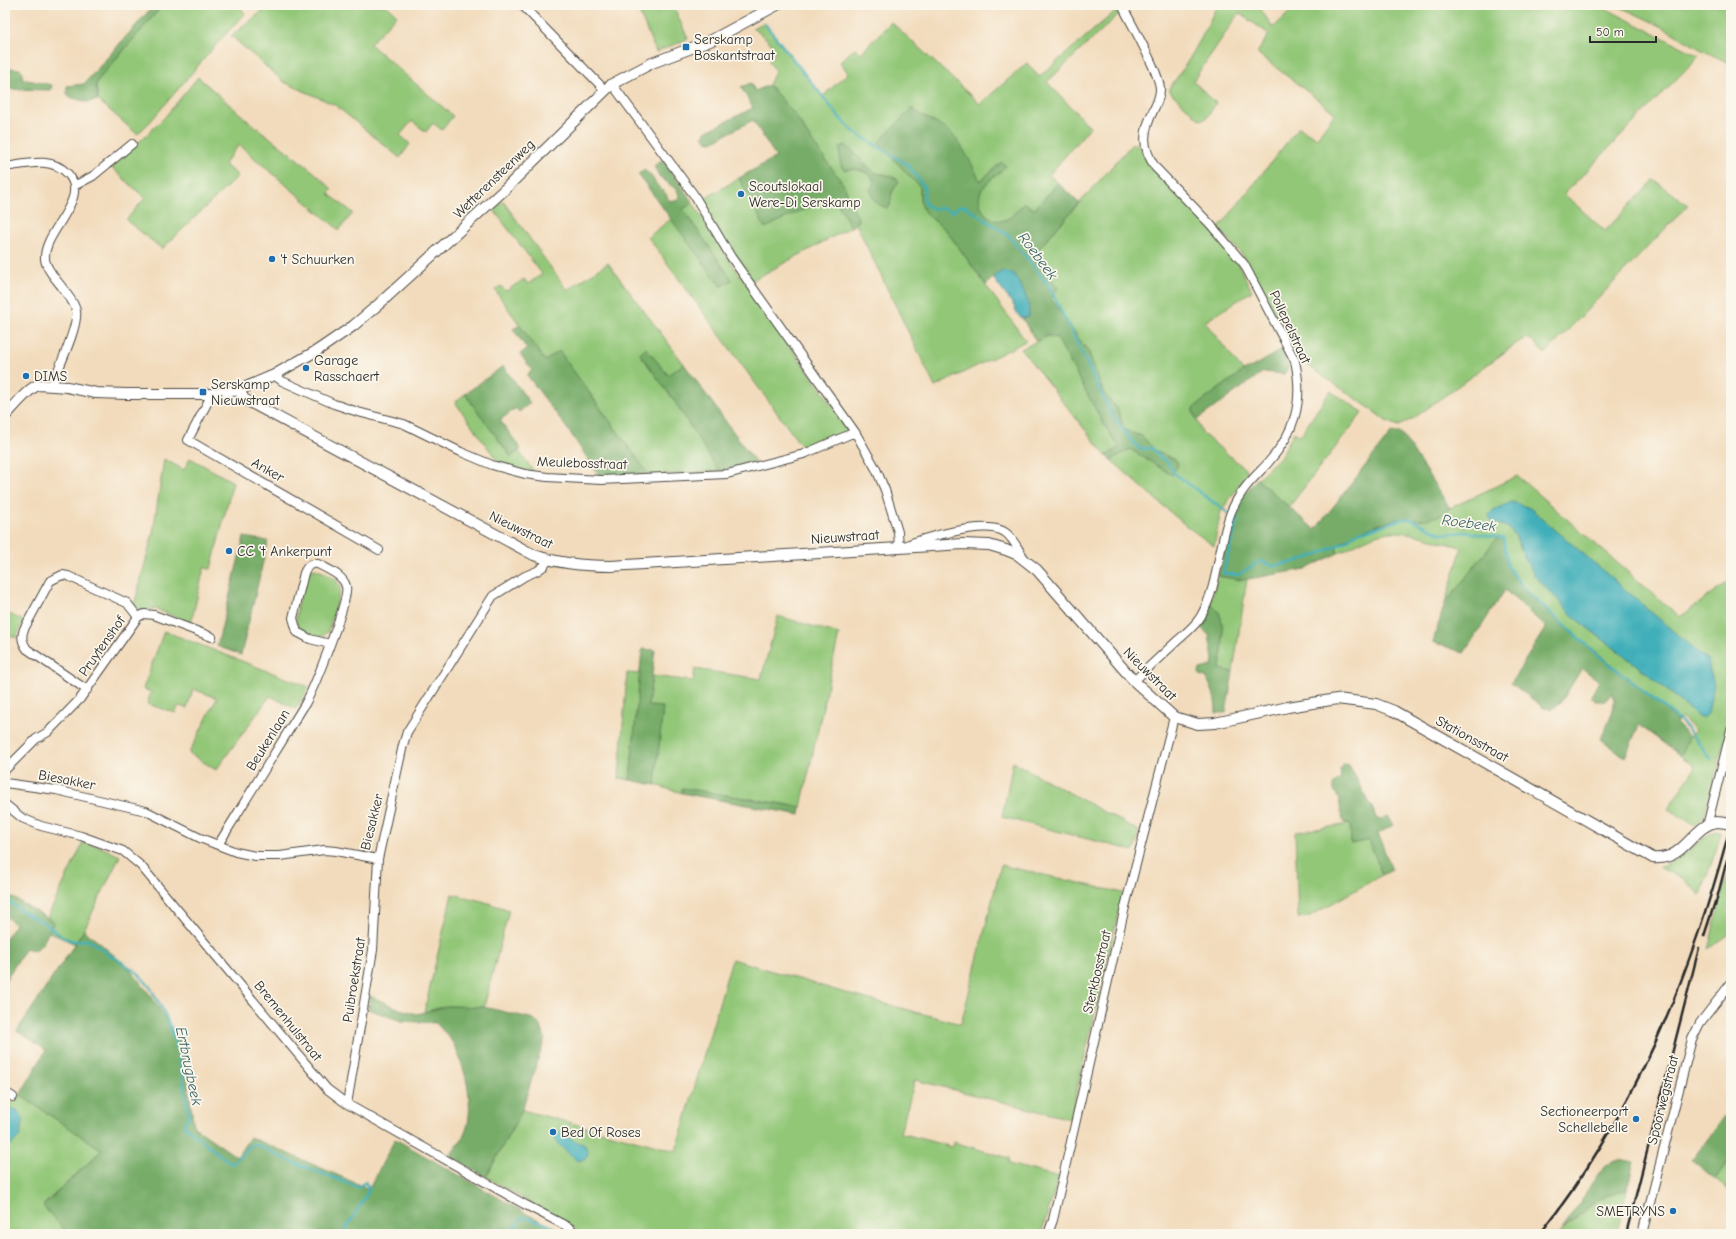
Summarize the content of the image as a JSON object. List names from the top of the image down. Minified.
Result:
{"streets":{"street":["Wetterensteenweg","Pollepelstraat","Meulebosstraat","Anker","Nieuwstraat","Pruytenshof","Stationsstraat","Beukenlaan","Biesakker","Sterkbosstraat","Puibroekstraat","Bremenhulstraat","Spoorwegstraat"]},"crossings":[["Wetterensteenweg","Meulebosstraat"],["Wetterensteenweg","Nieuwstraat"],["Pollepelstraat","Nieuwstraat"],["Nieuwstraat","Stationsstraat"],["Nieuwstraat","Biesakker"],["Nieuwstraat","Sterkbosstraat"],["Stationsstraat","Sterkbosstraat"],["Beukenlaan","Biesakker"],["Biesakker","Puibroekstraat"],["Puibroekstraat","Bremenhulstraat"]],"water":["Roebeek","Ertbrugbeek"],"places":{"transit":["Serskamp Boskantstraat","Serskamp Nieuwstraat"],"other":["Scoutslokaal Were-Di Serskamp","'t Schuurken","Garage Rasschaert","DIMS","CC 't Ankerpunt","Sectioneerport Schellebelle","Bed Of Roses","SMETRYNS"]},"scale_bar":"50 m"}
